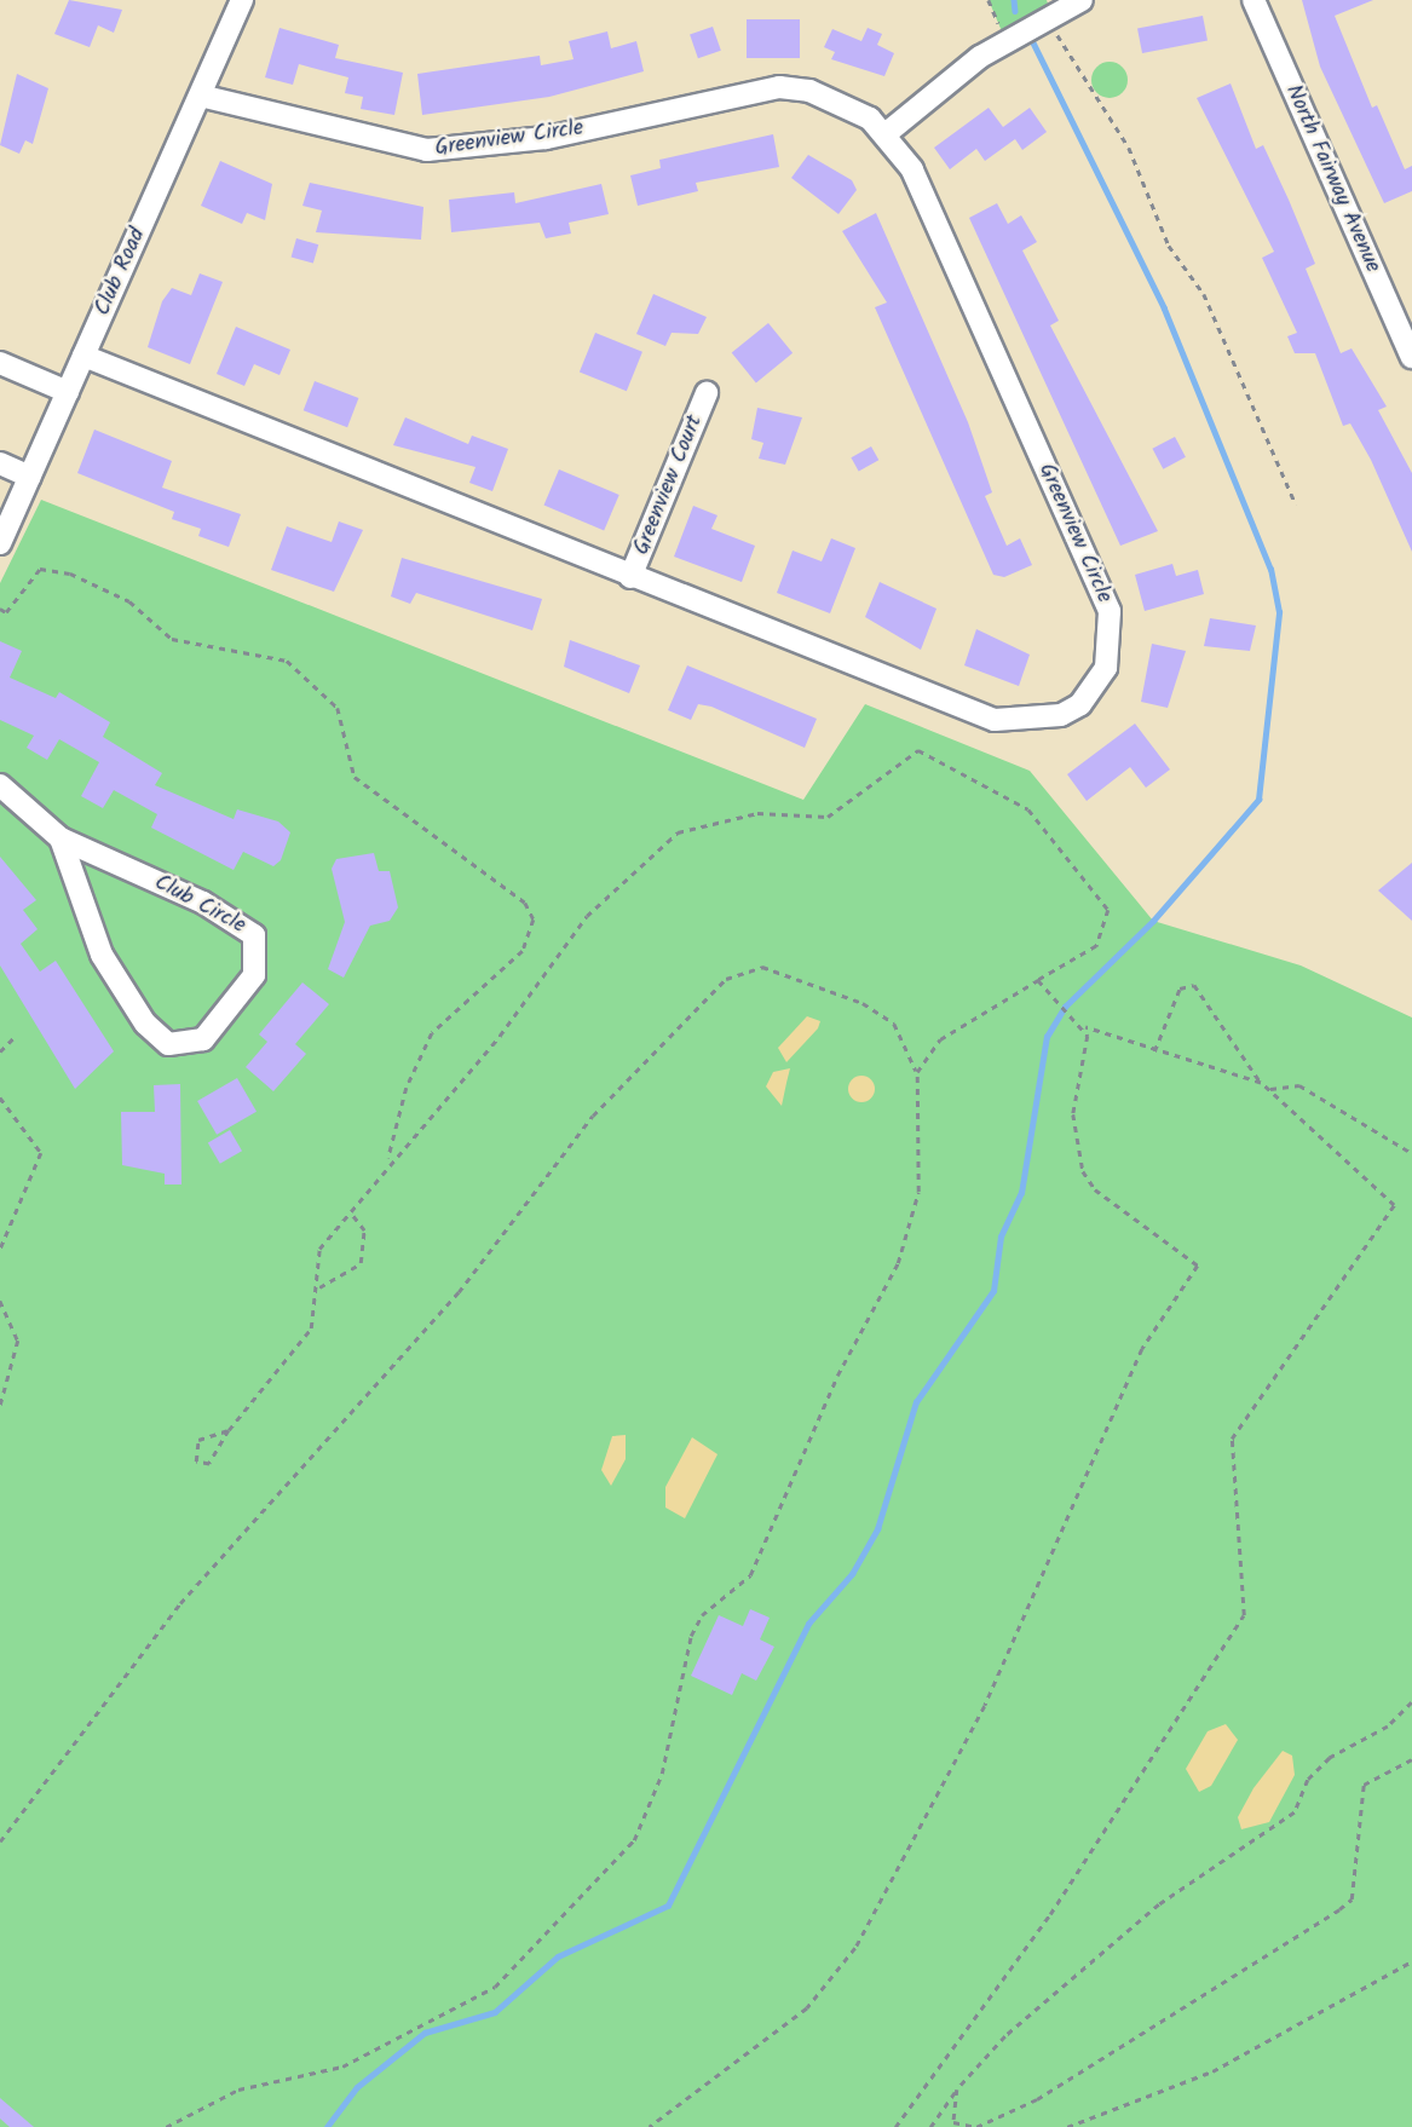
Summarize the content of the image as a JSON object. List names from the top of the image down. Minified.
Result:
{"streets":{"street":["Greenview Circle","North Fairway Avenue","Club Road","Greenview Court","Club Circle"]},"crossings":[["Greenview Circle","Club Road"],["Greenview Circle","Greenview Court"]]}
